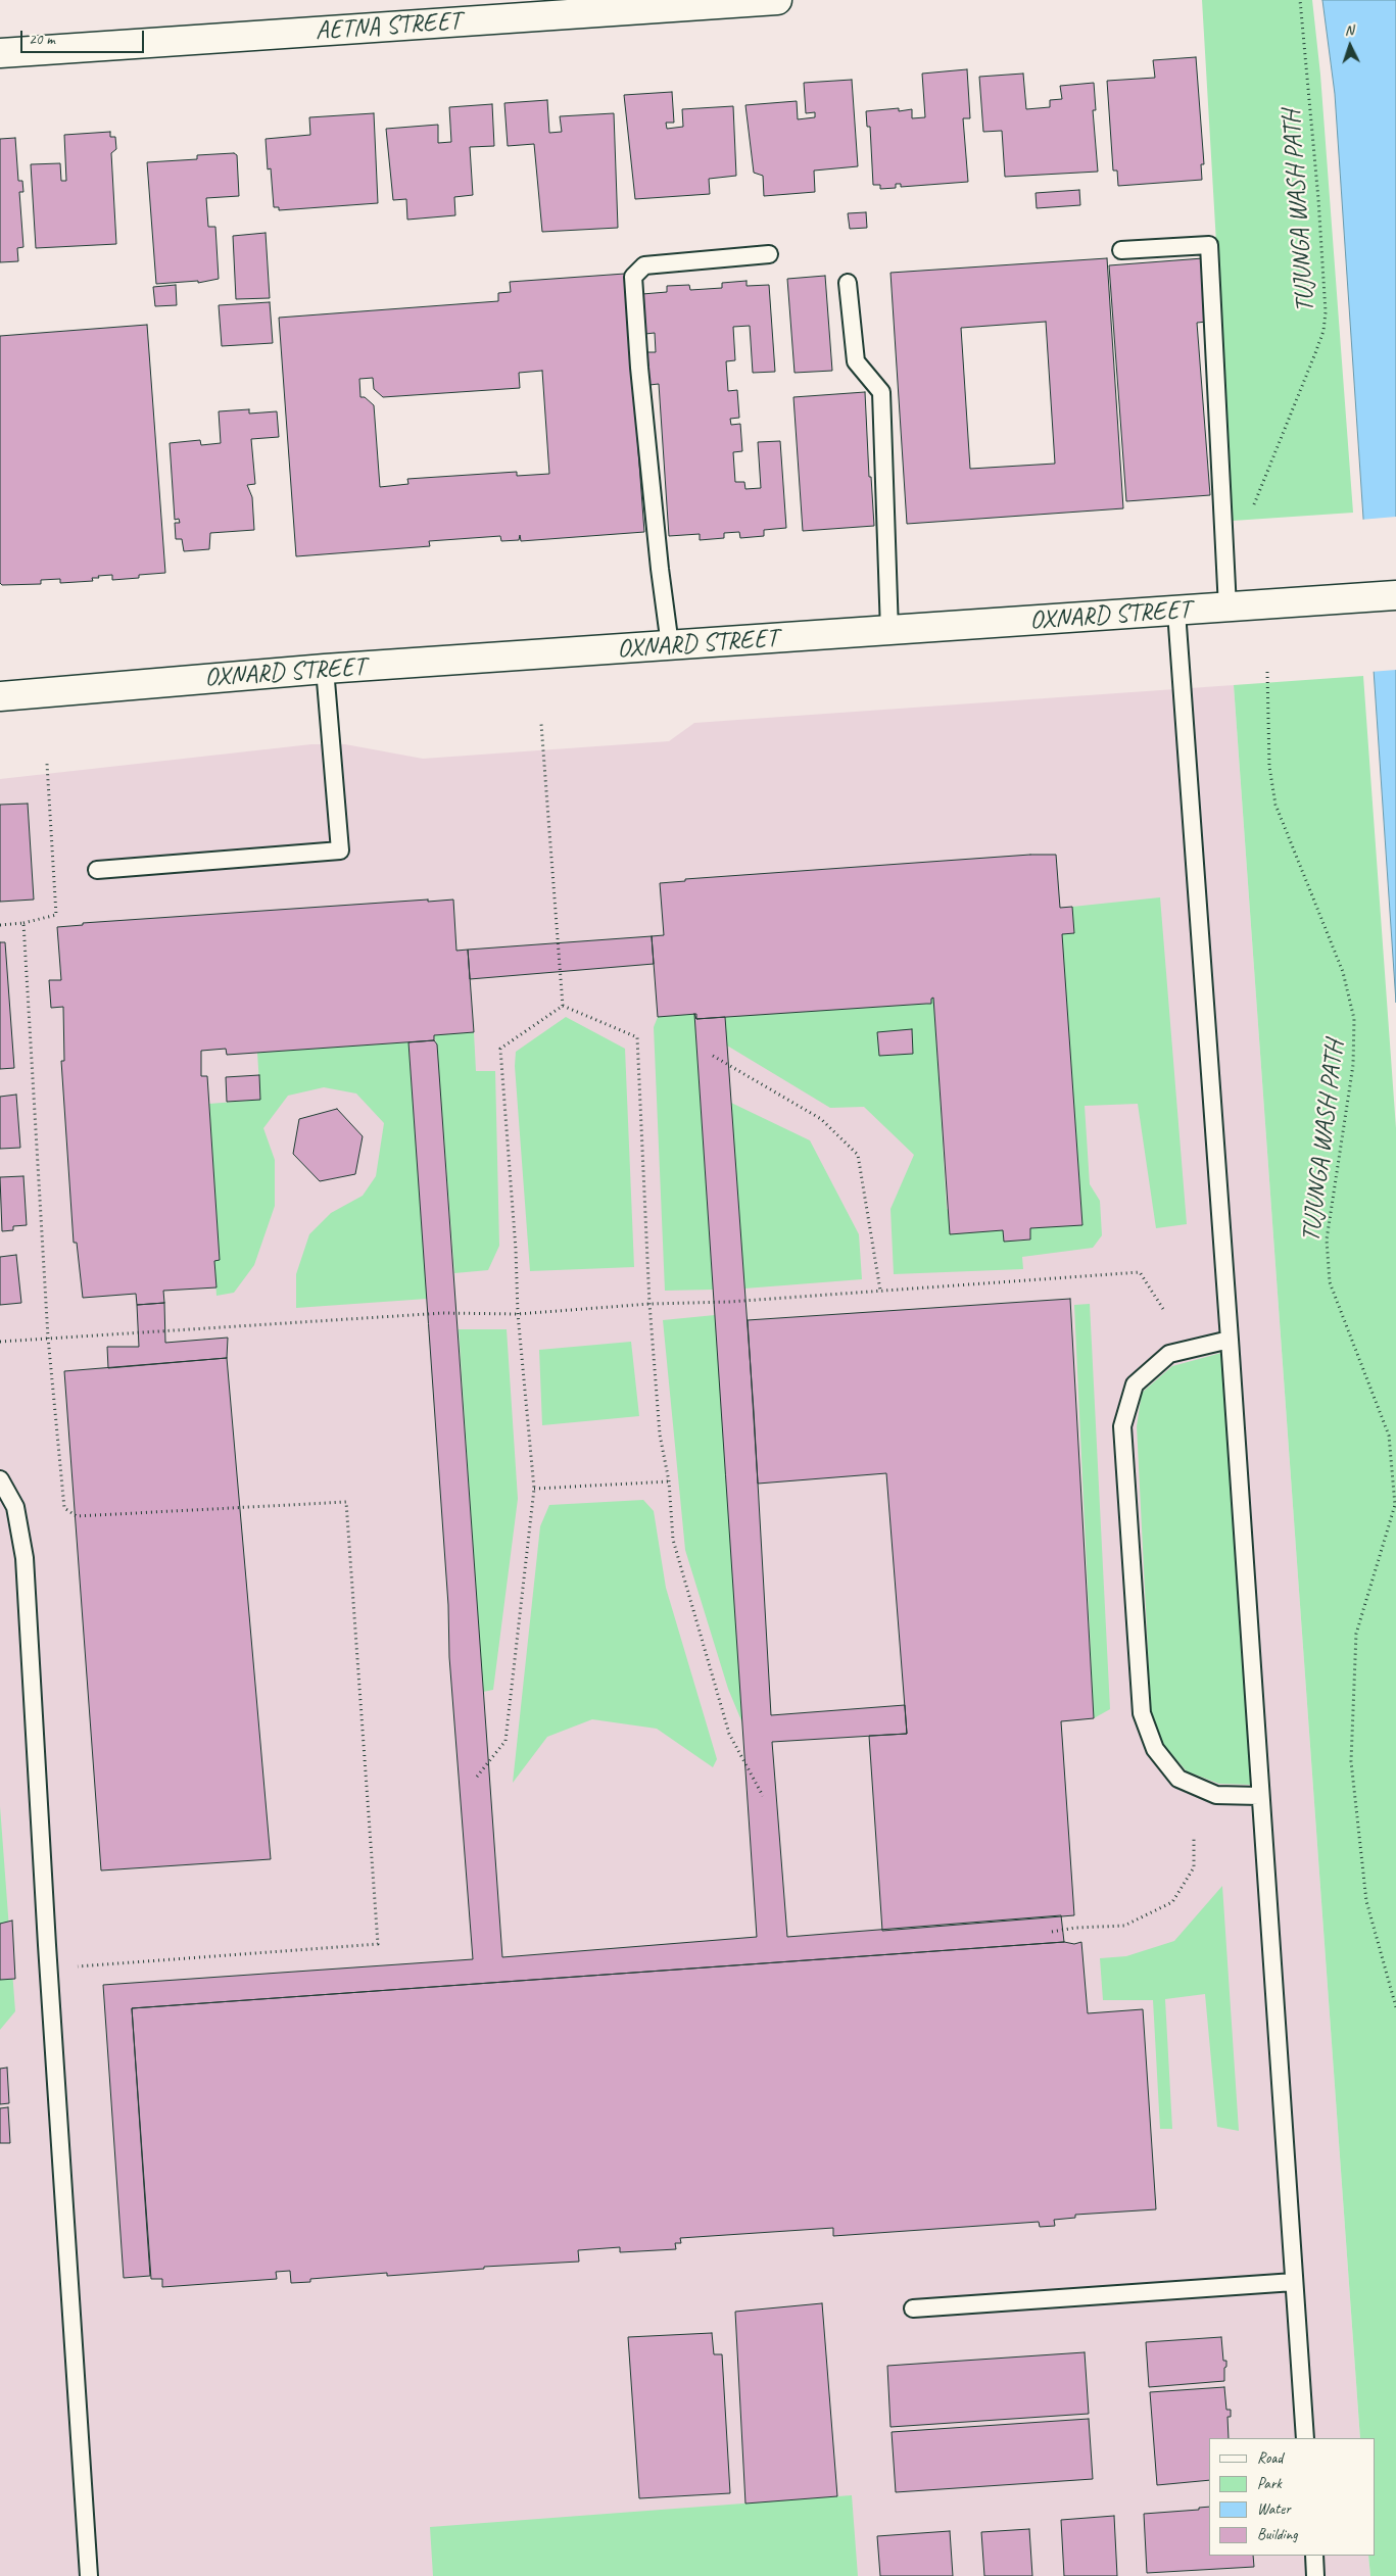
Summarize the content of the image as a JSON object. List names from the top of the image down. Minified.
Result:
{"streets":{"main road":["AETNA STREET","OXNARD STREET"],"path":["TUJUNGA WASH PATH"]},"legend":["Road","Park","Water","Building"],"scale_bar":"20 m","north":"top"}
